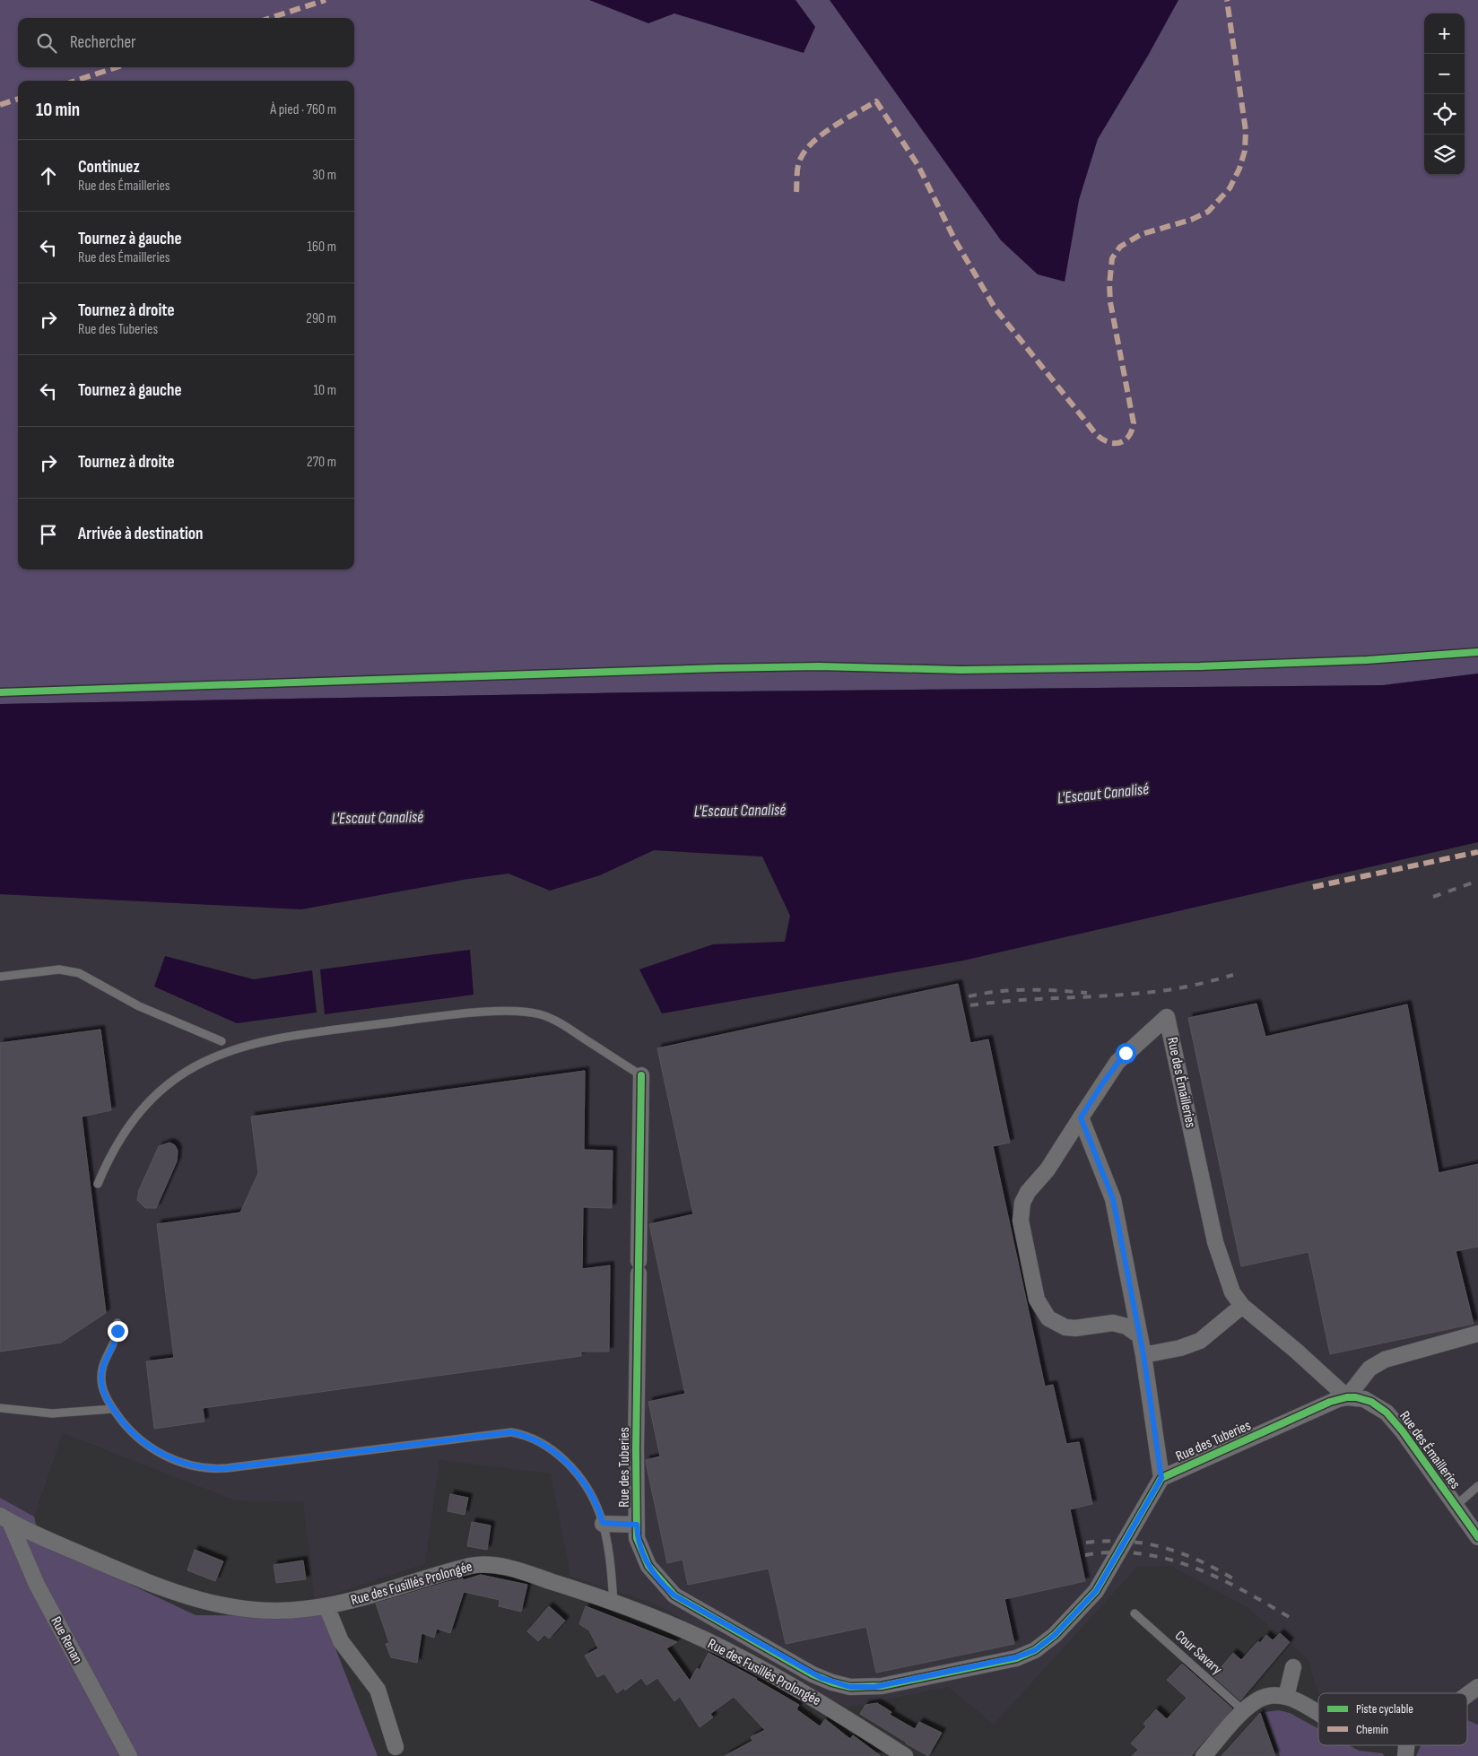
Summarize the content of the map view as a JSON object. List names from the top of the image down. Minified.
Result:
{"streets":{"street":["Rue des Émailleries","Rue des Tuberies","Rue des Fusillés Prolongée","Rue Renan"],"lane":["Cour Savary"]},"crossings":[["Rue des Émailleries","Rue des Tuberies"],["Rue des Fusillés Prolongée","Rue Renan"]],"water":["L'Escaut Canalisé"],"legend":["Piste cyclable","Chemin"],"page":{"map_buttons":["+","−"],"search":"Rechercher","heading":["10 min","À pied · 760 m"],"list":[["Continuez","Rue des Émailleries","30 m"],["Tournez à gauche","Rue des Émailleries","160 m"],["Tournez à droite","Rue des Tuberies","290 m"],["Tournez à gauche","10 m"],["Tournez à droite","270 m"],"Arrivée à destination"]}}
